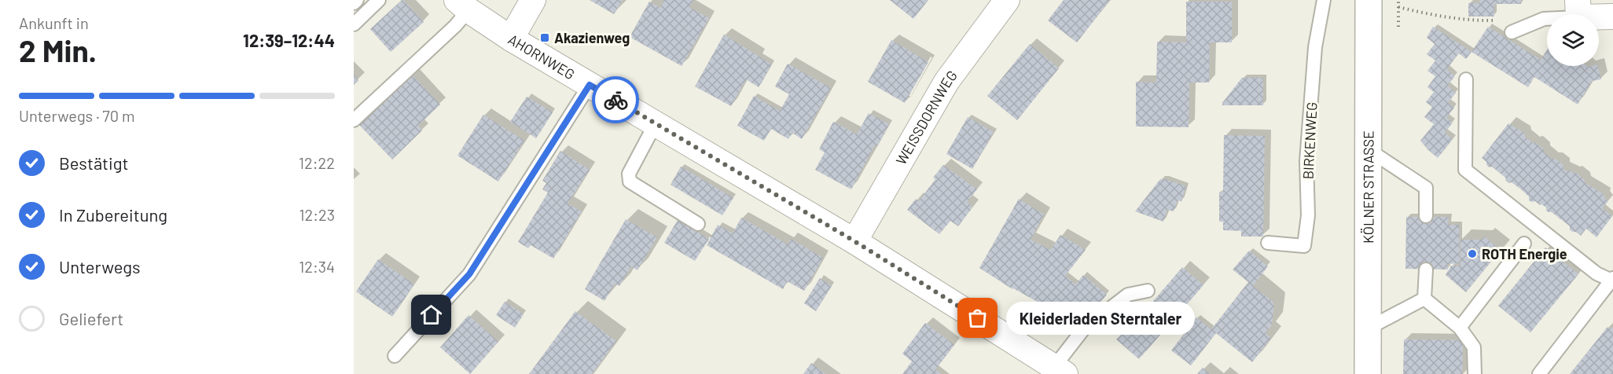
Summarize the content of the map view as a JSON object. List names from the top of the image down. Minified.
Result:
{"streets":{"main road":["KÖLNER STRASSE"],"street":["AHORNWEG","WEISSDORNWEG"],"lane":["BIRKENWEG"]},"crossings":[["AHORNWEG","WEISSDORNWEG"]],"places":{"transit":["Akazienweg"],"other":["ROTH Energie","Kleiderladen Sterntaler"]},"page":{"heading":["2 Min.","Ankunft in","12:39–12:44"],"bar":"Unterwegs · 70 m","list":[["Bestätigt","12:22"],["In Zubereitung","12:23"],["Unterwegs","12:34"],"Geliefert"],"bubble":"Kleiderladen Sterntaler"}}
